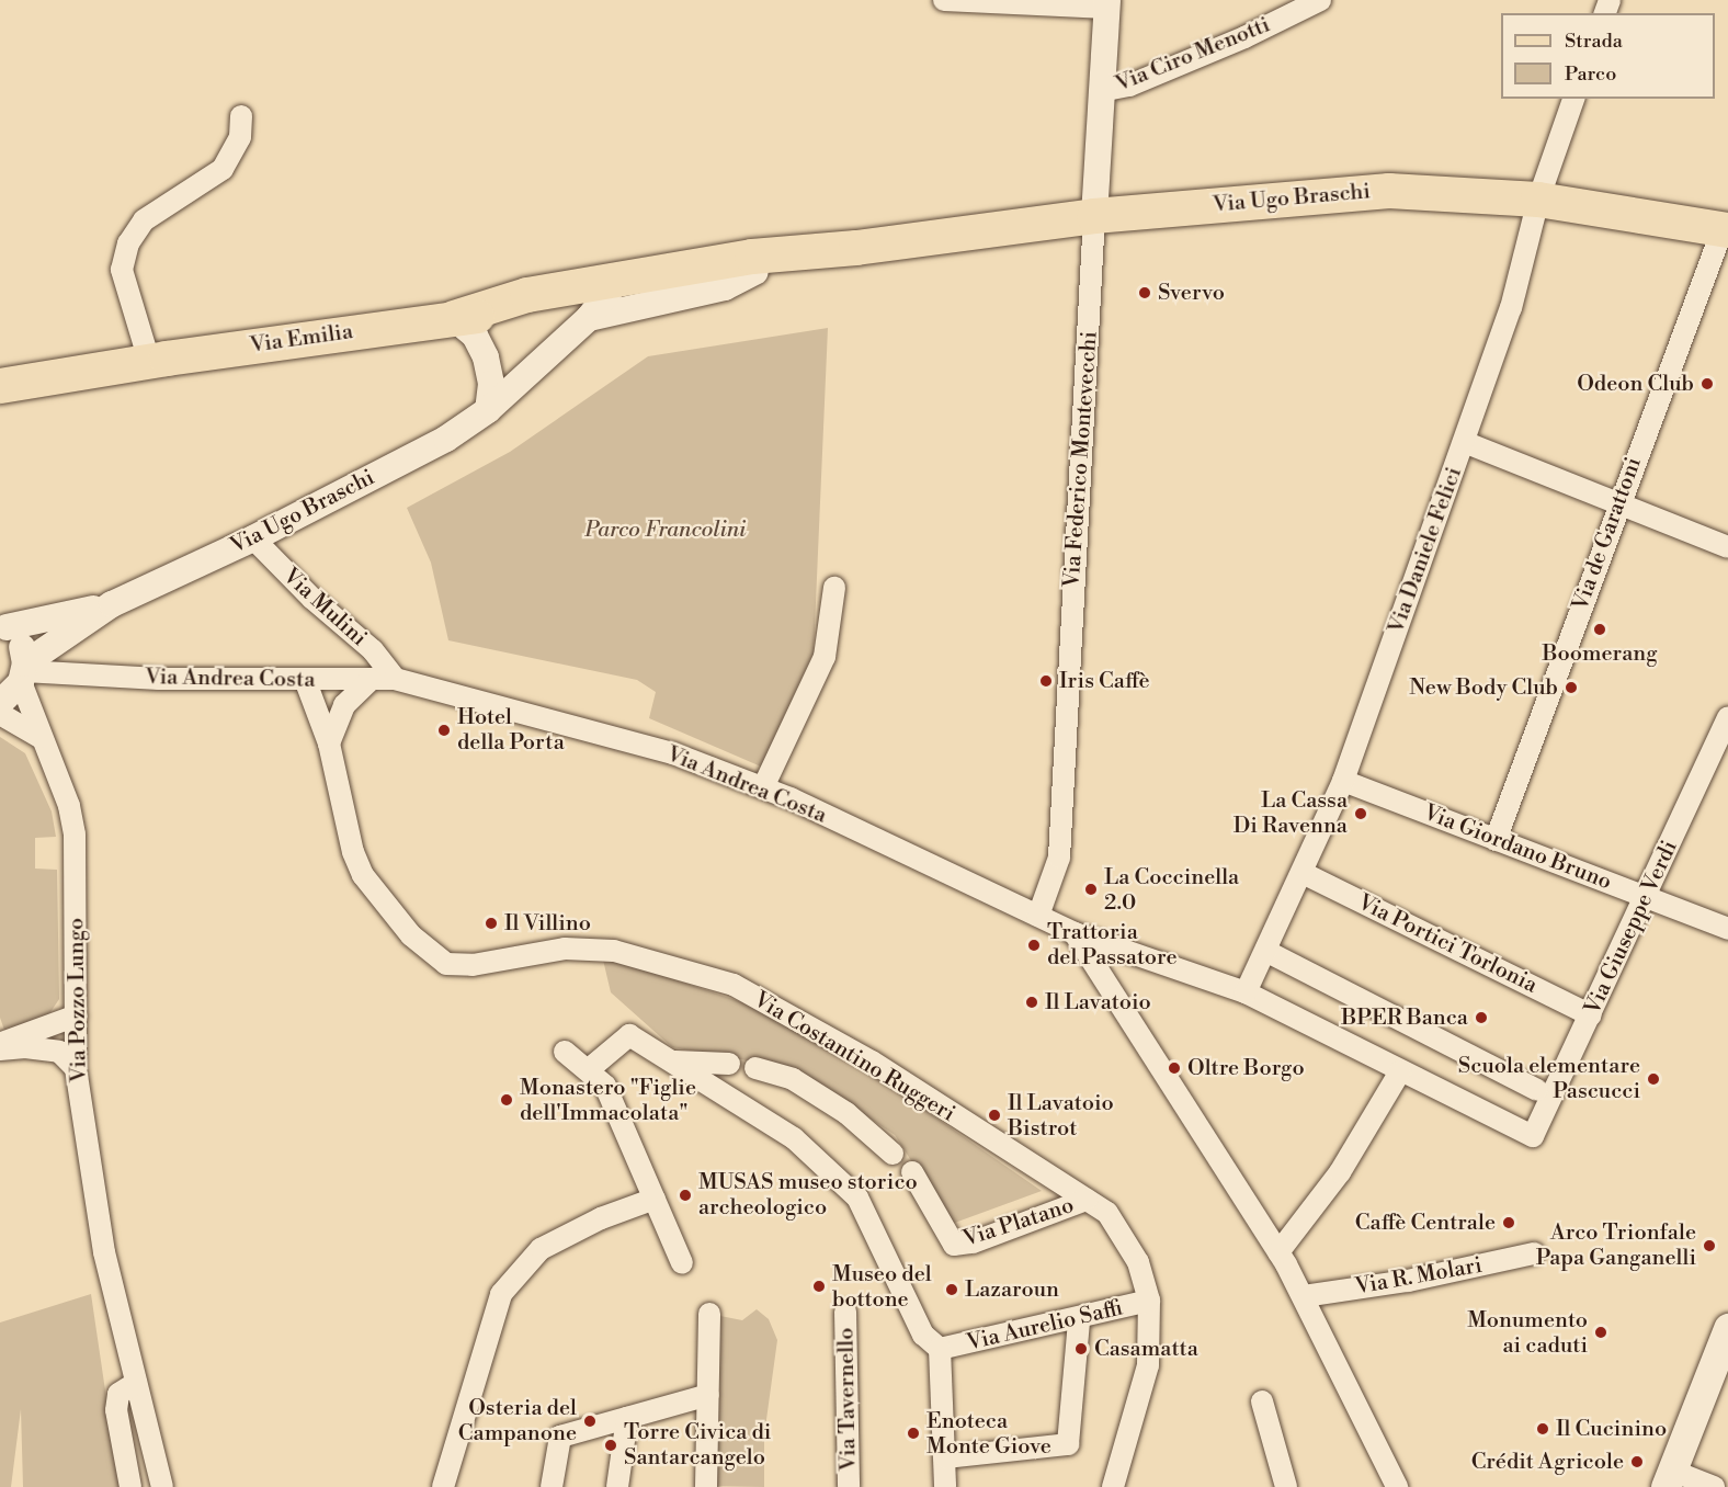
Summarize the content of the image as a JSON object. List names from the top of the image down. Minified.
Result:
{"streets":{"main road":["Via Ugo Braschi","Via Emilia"],"street":["Via Ciro Menotti","Via Federico Montevecchi","Via de Garattoni","Via Daniele Felici","Via Mulini","Via Andrea Costa","Via Giordano Bruno","Via Giuseppe Verdi","Via Portici Torlonia","Via Pozzo Lungo","Via Costantino Ruggeri","Via Platano","Via R. Molari","Via Aurelio Saffi","Via Tavernello"]},"crossings":[["Via Ciro Menotti","Via Federico Montevecchi"],["Via Ugo Braschi","Via Emilia"],["Via Ugo Braschi","Via Federico Montevecchi"],["Via Ugo Braschi","Via de Garattoni"],["Via Ugo Braschi","Via Daniele Felici"],["Via Ugo Braschi","Via Mulini"],["Via Ugo Braschi","Via Andrea Costa"],["Via Ugo Braschi","Via Pozzo Lungo"],["Via Federico Montevecchi","Via Andrea Costa"],["Via de Garattoni","Via Giordano Bruno"],["Via Daniele Felici","Via Andrea Costa"],["Via Daniele Felici","Via Giordano Bruno"],["Via Daniele Felici","Via Portici Torlonia"],["Via Mulini","Via Andrea Costa"],["Via Andrea Costa","Via Giuseppe Verdi"],["Via Andrea Costa","Via Pozzo Lungo"],["Via Giordano Bruno","Via Giuseppe Verdi"],["Via Giuseppe Verdi","Via Portici Torlonia"],["Via Costantino Ruggeri","Via Platano"],["Via Costantino Ruggeri","Via Aurelio Saffi"]],"parks":["Parco Francolini"],"places":["Svervo","Odeon Club","Boomerang","Iris Caffè","New Body Club","Hotel della Porta","La Cassa Di Ravenna","La Coccinella 2.0","Il Villino","Trattoria del Passatore","Il Lavatoio","BPER Banca","Oltre Borgo","Scuola elementare Pascucci","Monastero \"Figlie dell'Immacolata\"","Il Lavatoio Bistrot","MUSAS museo storico archeologico","Caffè Centrale","Arco Trionfale Papa Ganganelli","Museo del bottone","Lazaroun","Monumento ai caduti","Casamatta","Osteria del Campanone","Il Cucinino","Enoteca Monte Giove","Torre Civica di Santarcangelo","Crédit Agricole"],"legend":["Strada","Parco"]}
